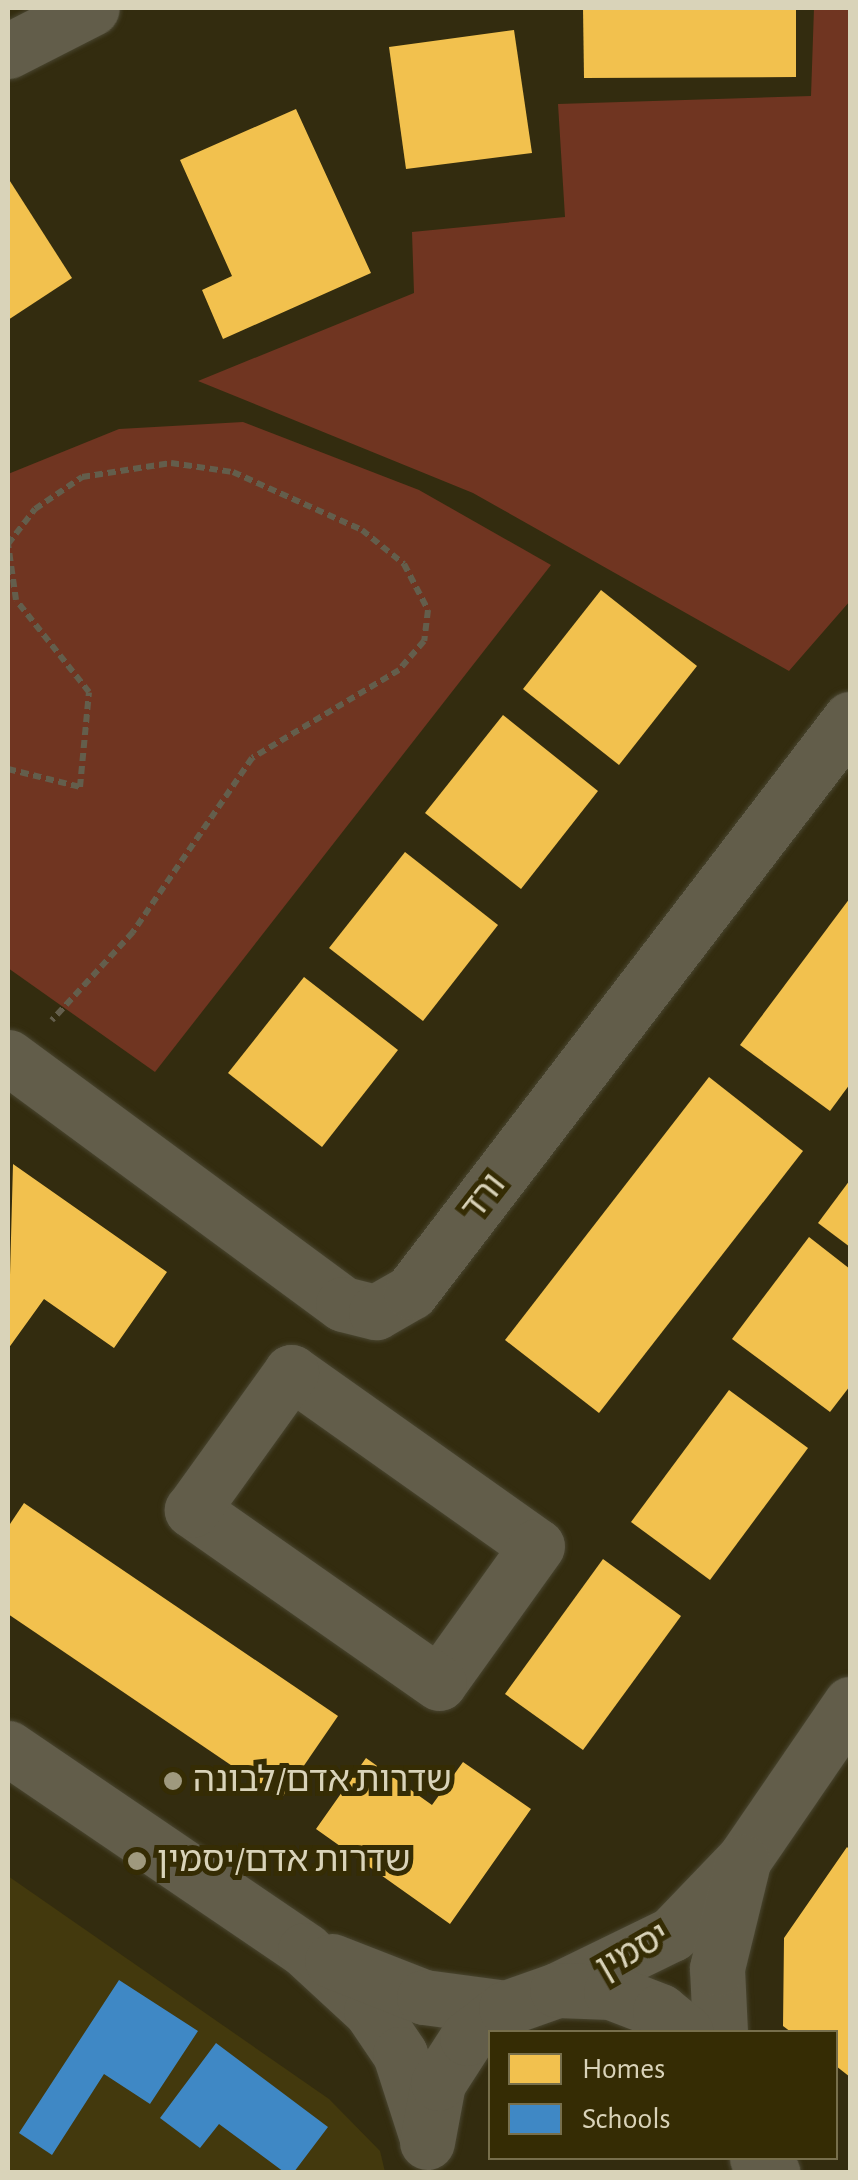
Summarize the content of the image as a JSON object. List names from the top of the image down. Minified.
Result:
{"streets":{"street":["ורד","יסמין"]},"places":["שדרות אדם/לבונה","שדרות אדם/יסמין"],"legend":["Homes","Schools"]}
